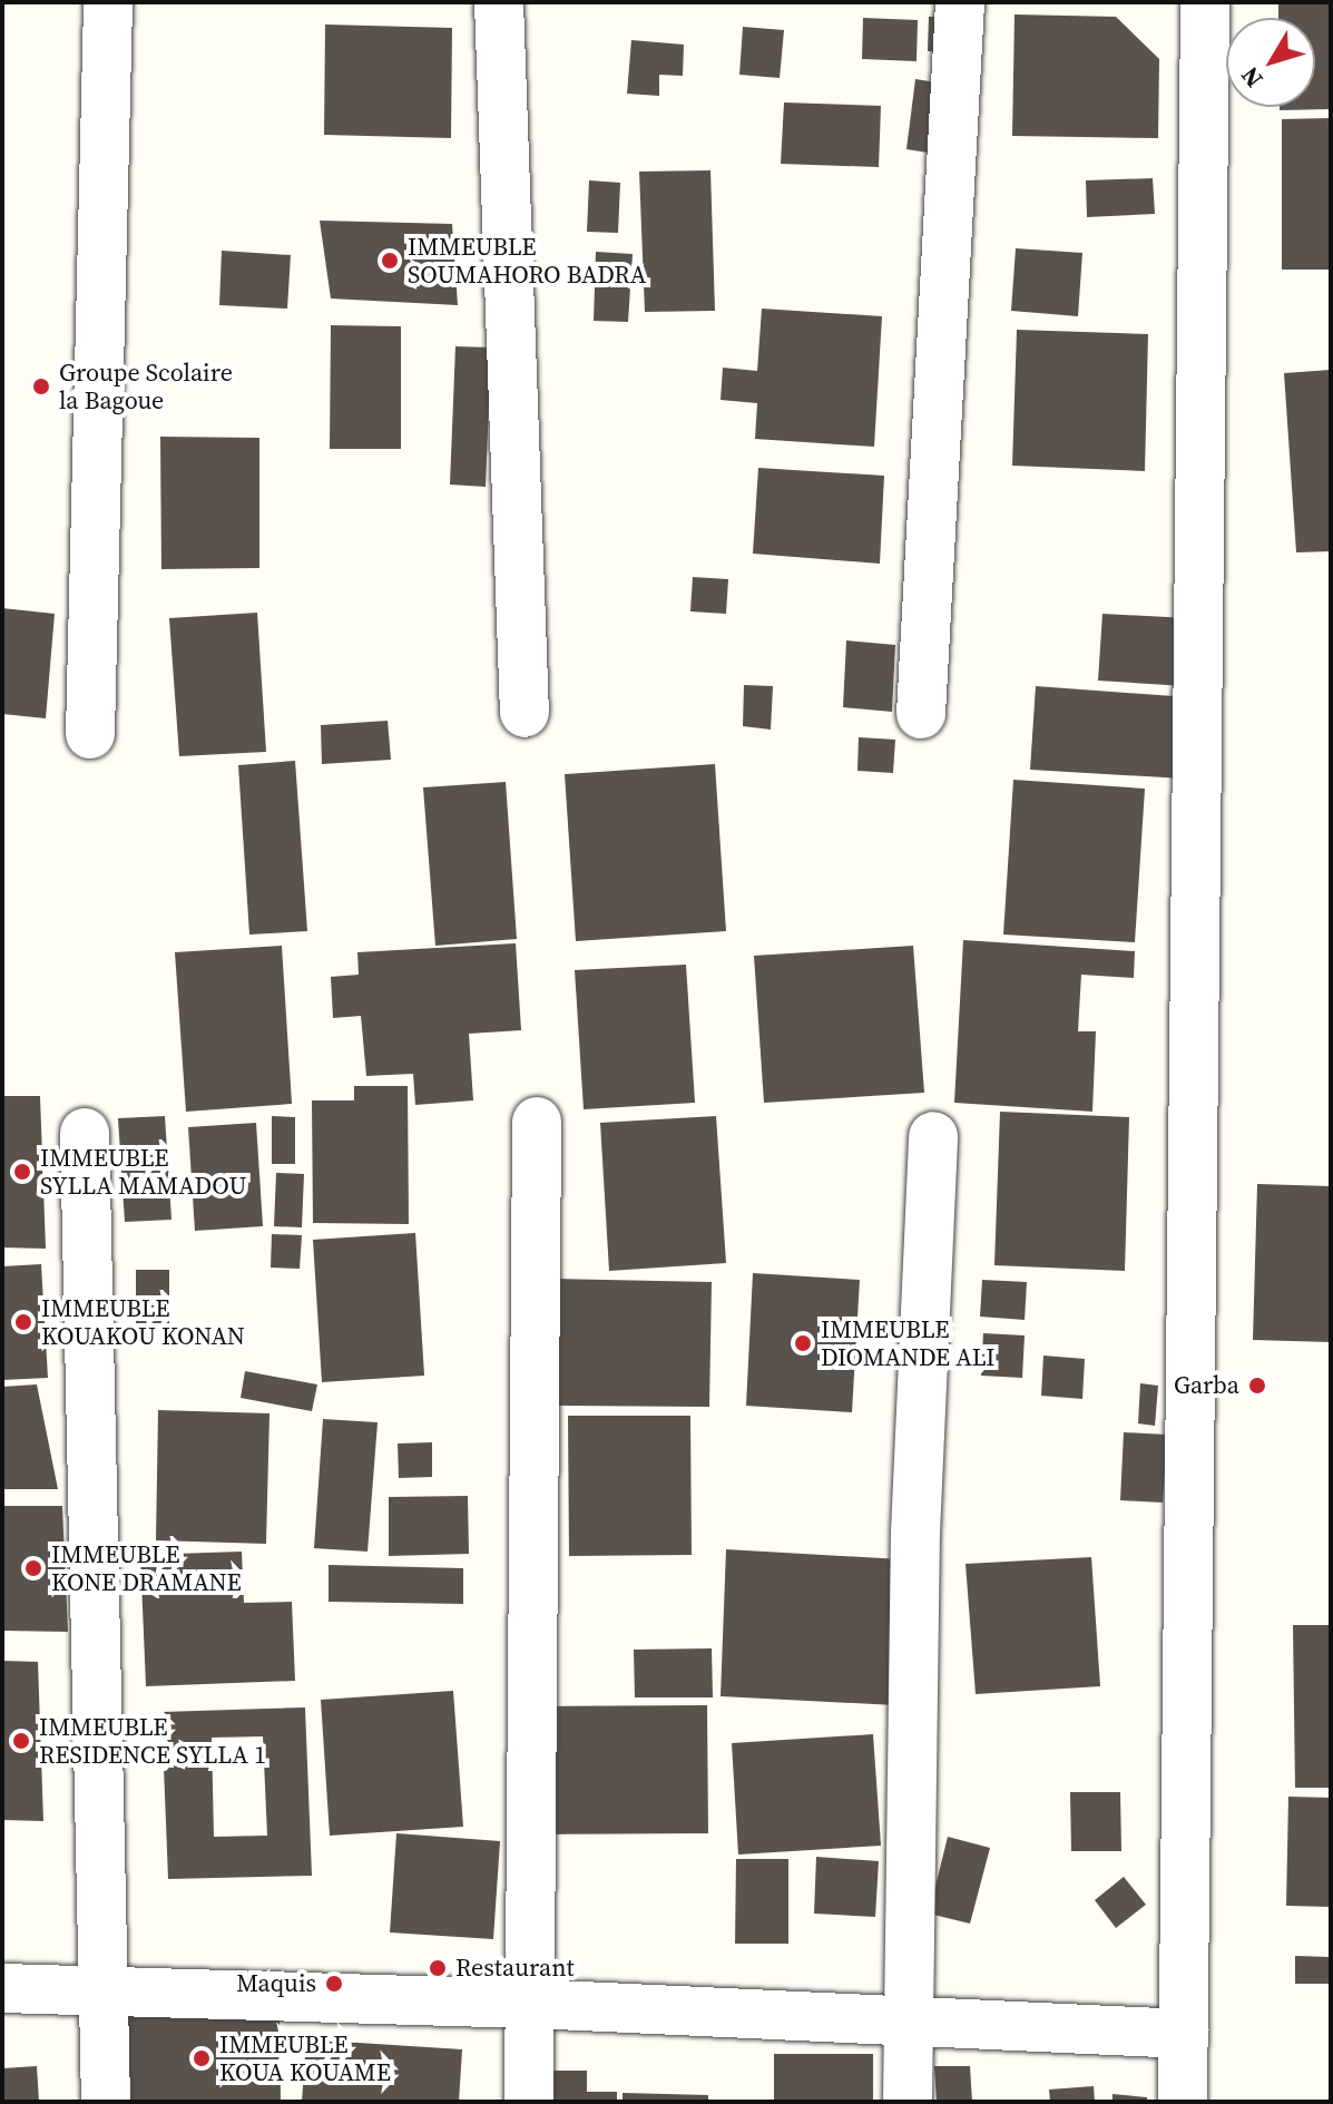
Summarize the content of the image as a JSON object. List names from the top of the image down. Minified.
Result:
{"places":["IMMEUBLE SOUMAHORO BADRA","Groupe Scolaire la Bagoue","IMMEUBLE SYLLA MAMADOU","IMMEUBLE KOUAKOU KONAN","IMMEUBLE DIOMANDE ALI","Garba","IMMEUBLE KONE DRAMANE","IMMEUBLE RESIDENCE SYLLA 1","Restaurant","Maquis","IMMEUBLE KOUA KOUAME"],"north":"bottom left"}
